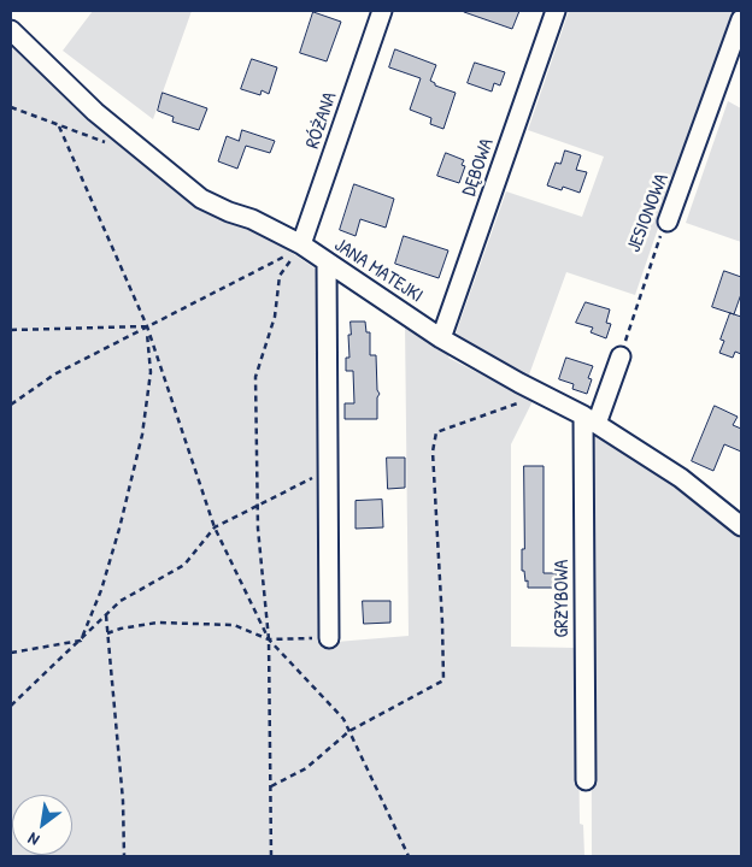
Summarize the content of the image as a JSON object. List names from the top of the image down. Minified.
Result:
{"streets":{"street":["RÓŻANA","DĘBOWA","JESIONOWA","JANA MATEJKI","GRZYBOWA"]},"crossings":[["RÓŻANA","JANA MATEJKI"],["DĘBOWA","JANA MATEJKI"],["JANA MATEJKI","GRZYBOWA"]],"north":"bottom left"}
